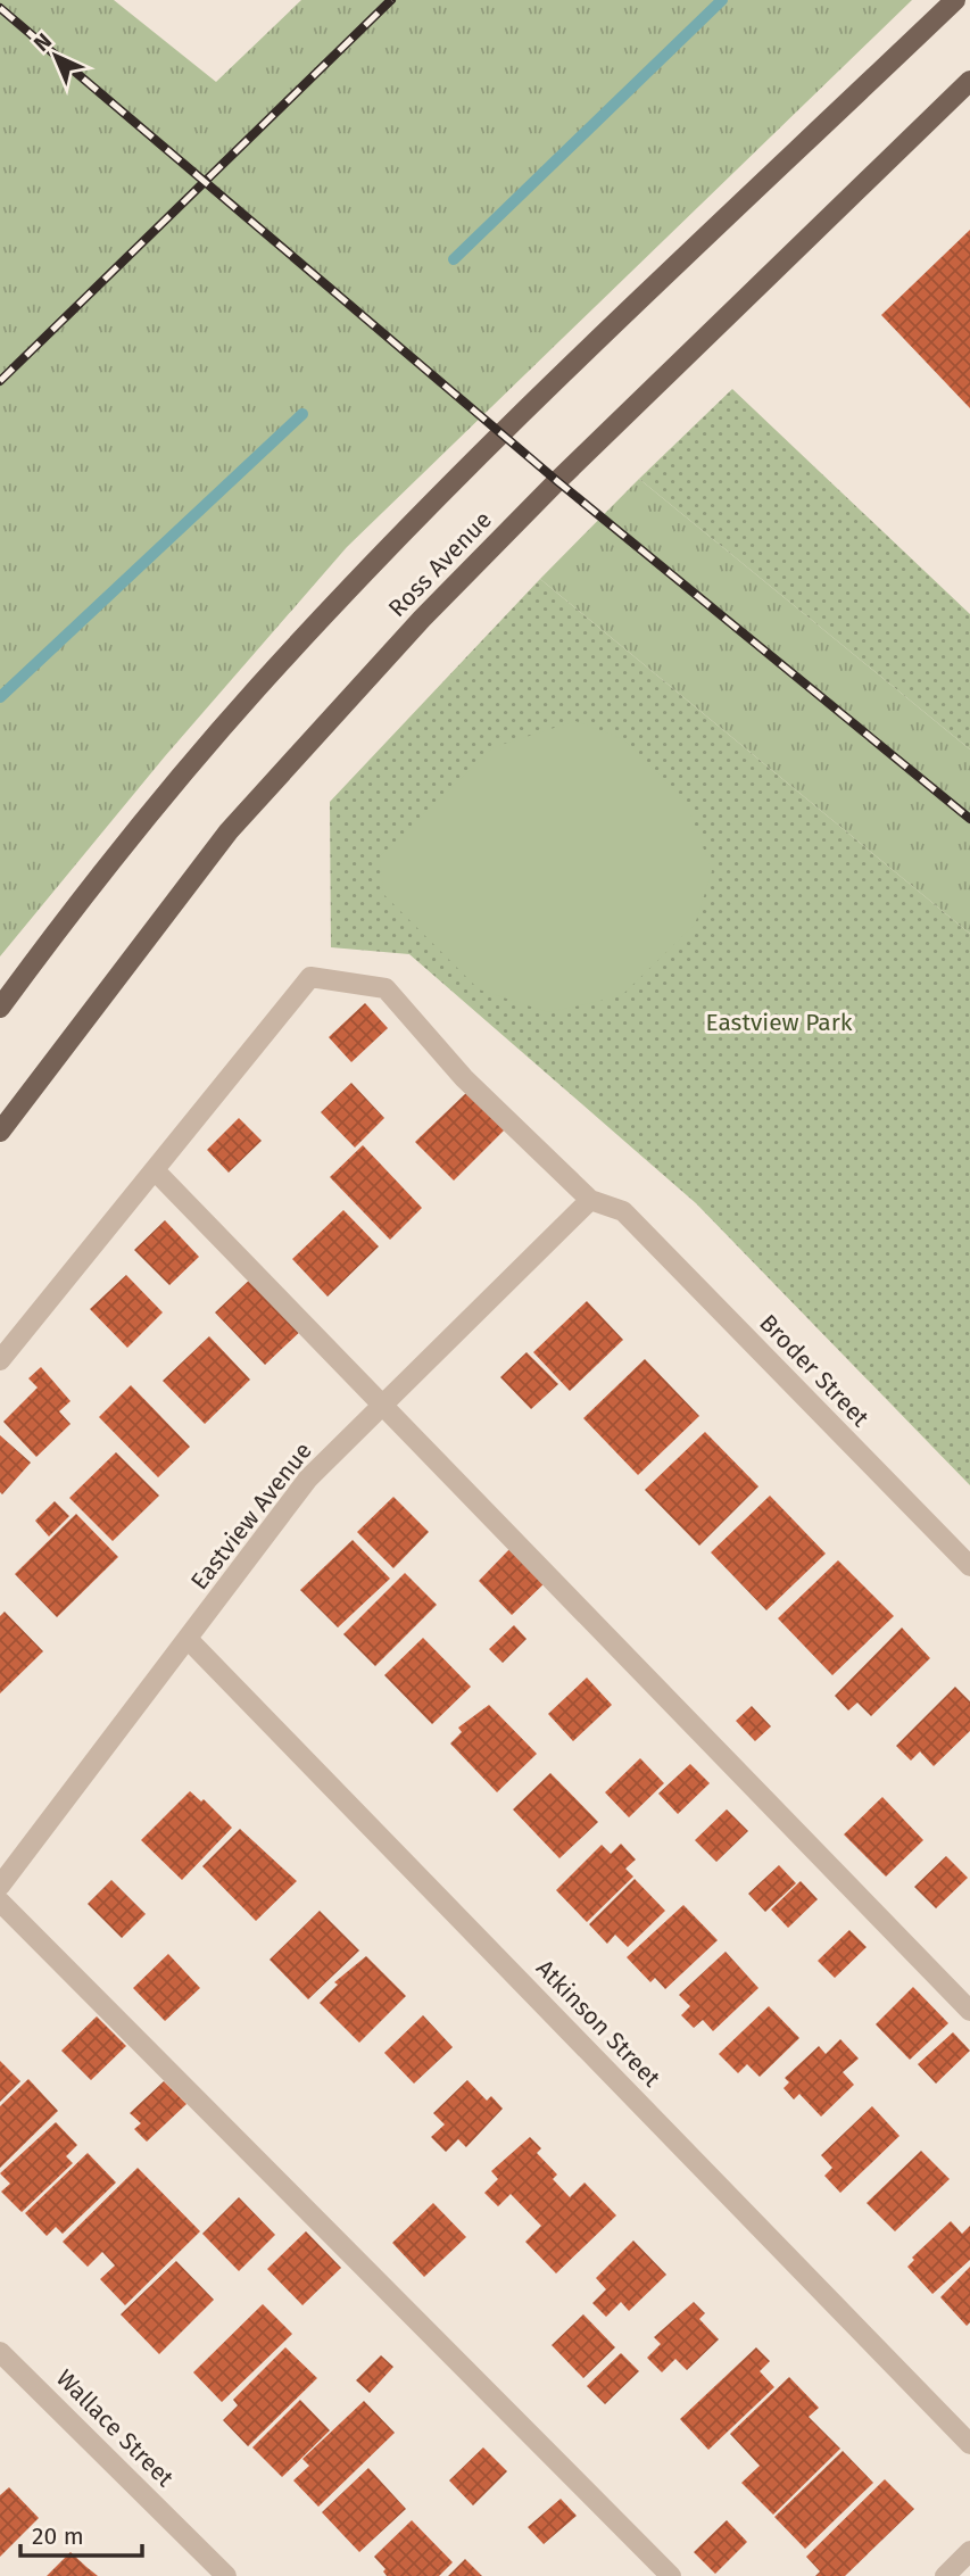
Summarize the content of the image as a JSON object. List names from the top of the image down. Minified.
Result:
{"streets":{"main road":["Ross Avenue"],"street":["Broder Street","Eastview Avenue","Atkinson Street","Wallace Street"]},"crossings":[["Broder Street","Eastview Avenue"],["Eastview Avenue","Atkinson Street"]],"parks":["Eastview Park"],"scale_bar":"20 m","north":"top left"}
